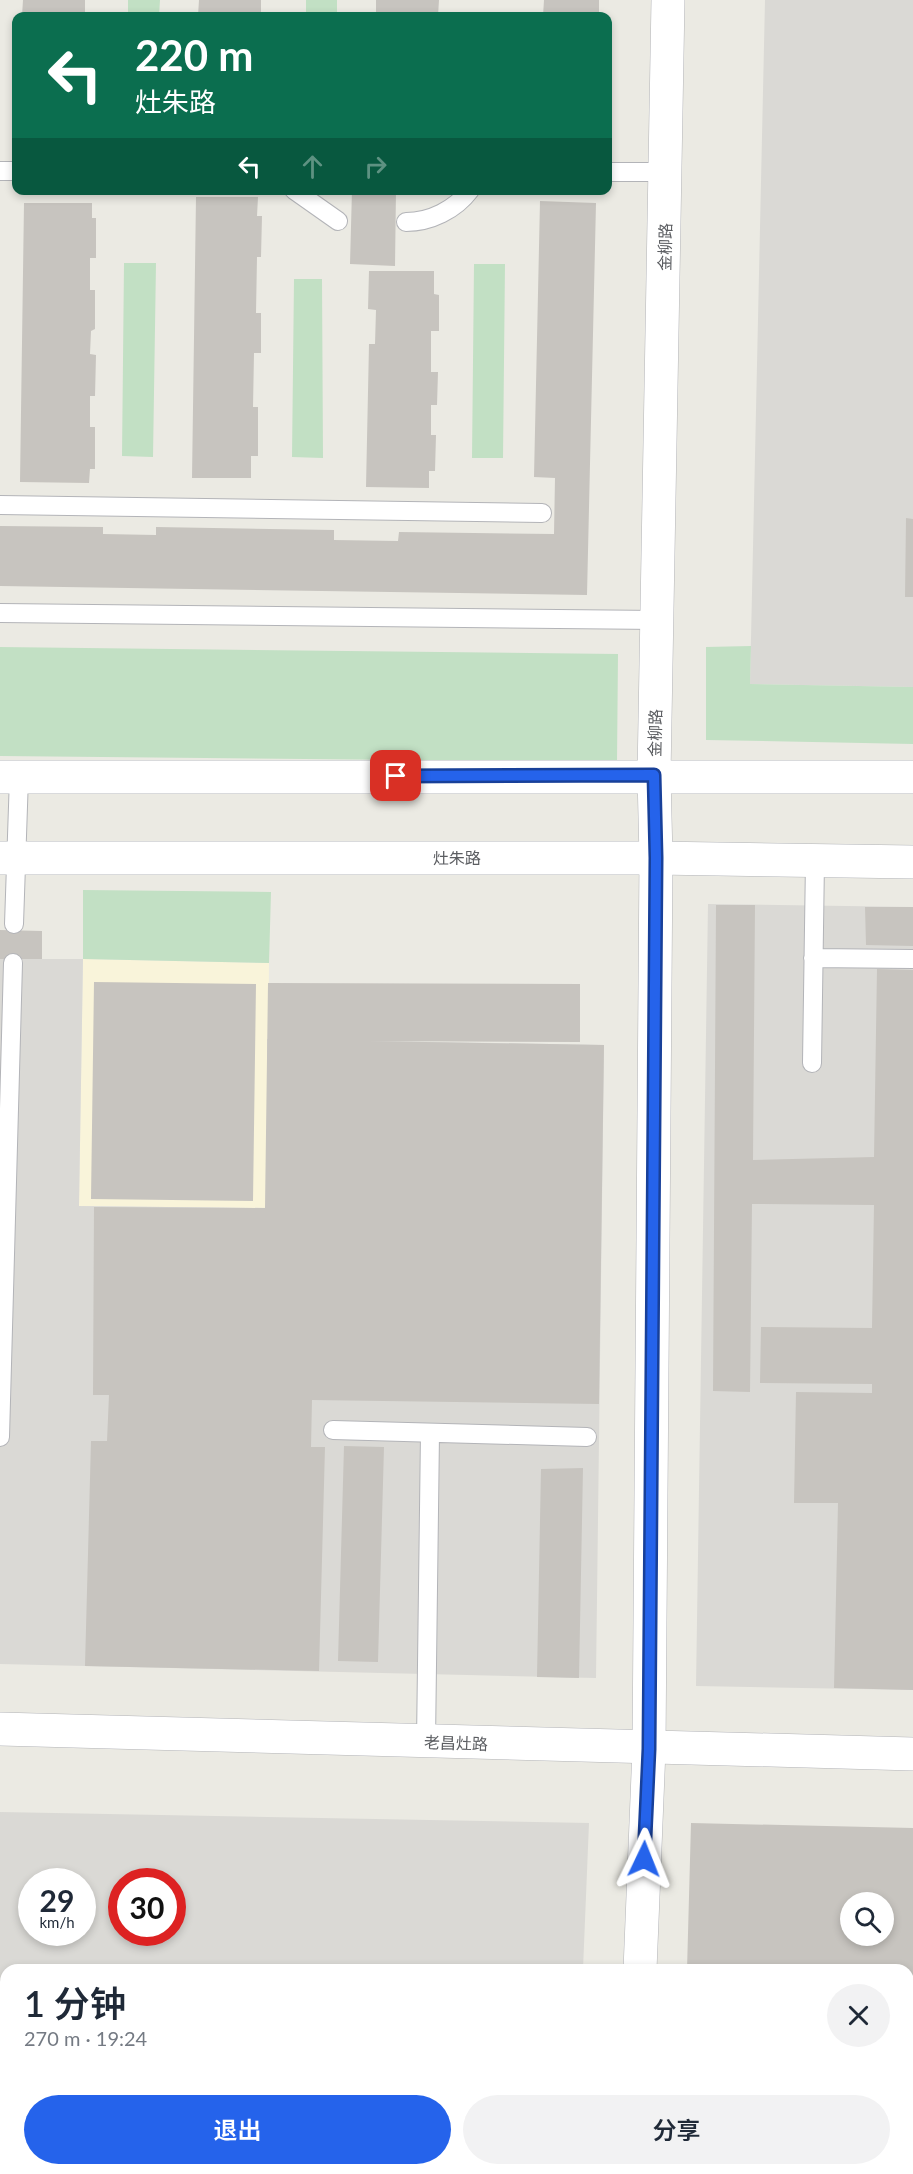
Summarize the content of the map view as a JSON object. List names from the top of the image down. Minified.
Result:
{"streets":{"street":["金柳路","灶朱路","老昌灶路"]},"crossings":[["金柳路","灶朱路"],["金柳路","老昌灶路"]],"page":{"turn":["220 m","灶朱路"],"speed":"29 km/h","limit":"30","heading":["1 分钟","270 m · 19:24"],"buttons":["退出","分享"]}}
